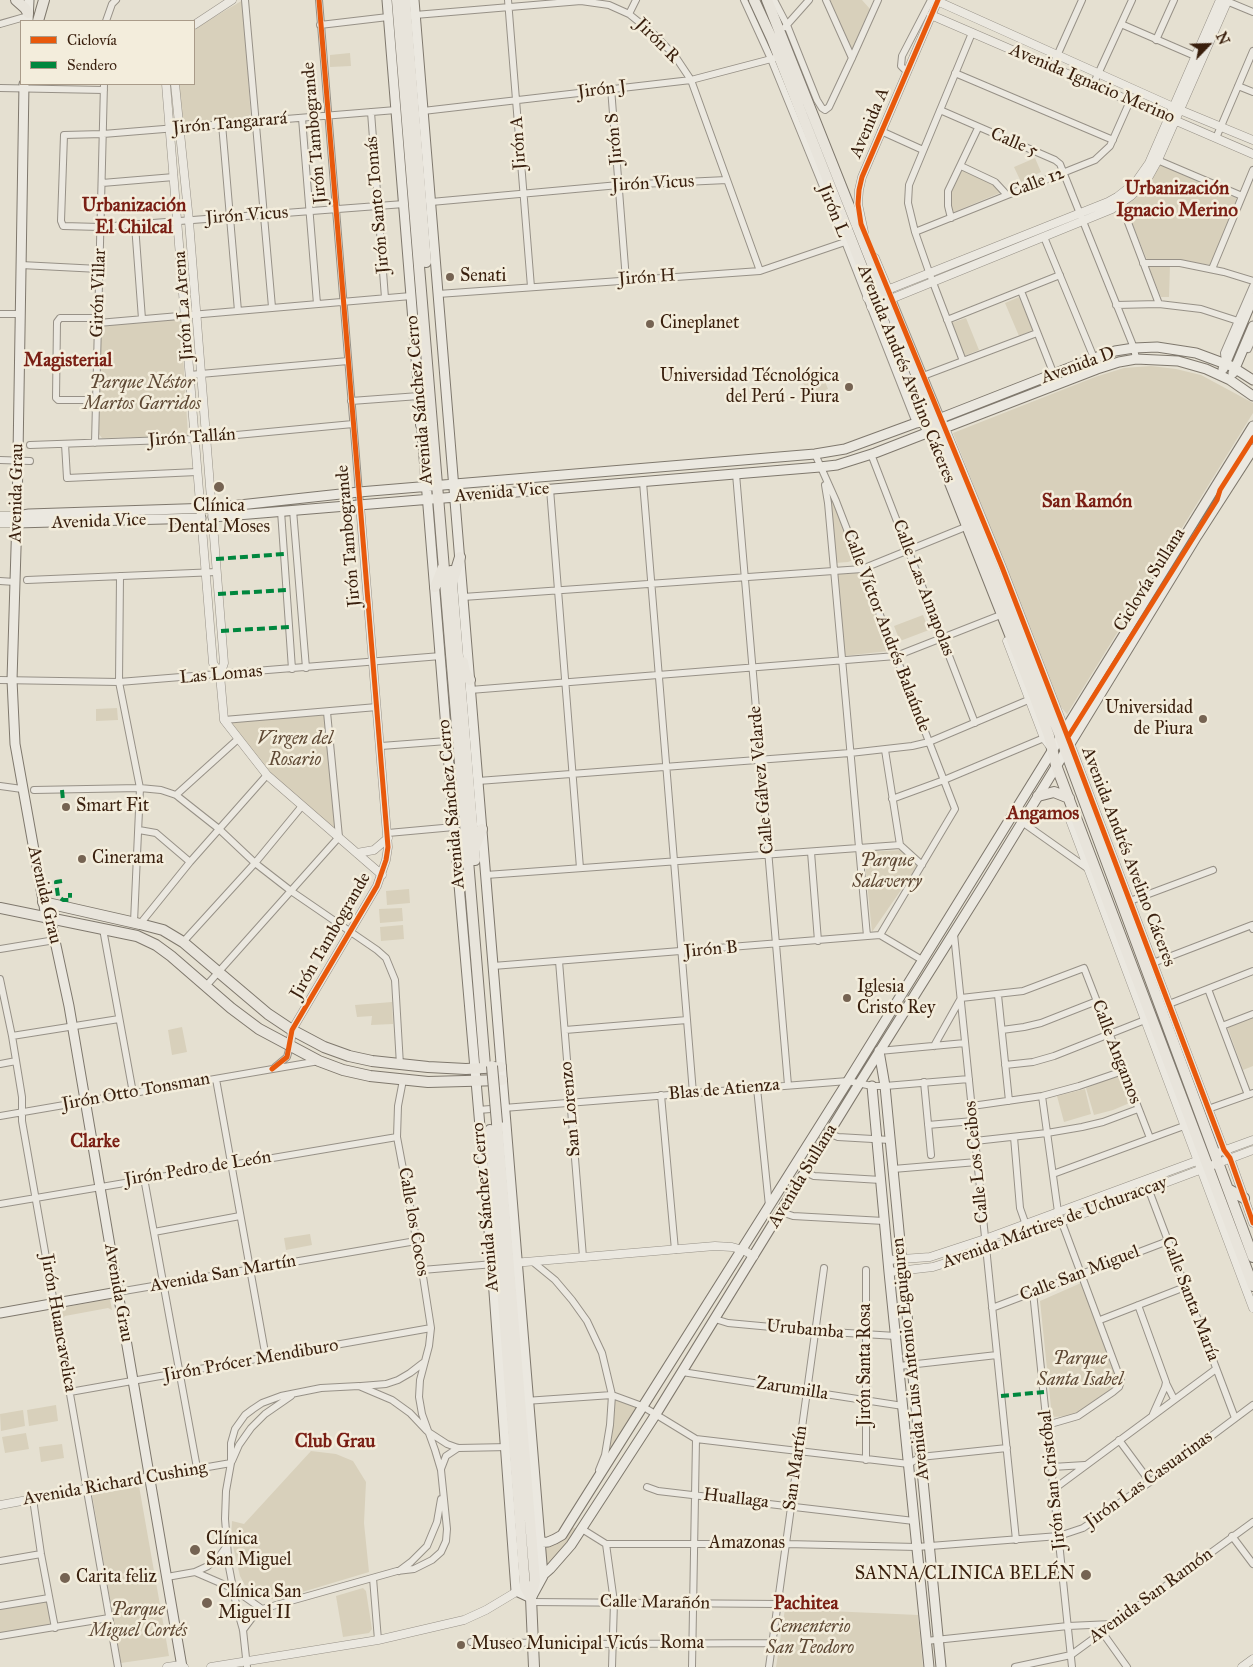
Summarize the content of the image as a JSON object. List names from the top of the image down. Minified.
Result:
{"streets":{"main road":["Avenida D","Avenida Andrés Avelino Cáceres","Avenida Sánchez Cerro","Avenida Grau","Avenida Vice","Avenida Sullana","Avenida San Martín","Avenida Luis Antonio Eguiguren"],"street":["Jirón R","Avenida Ignacio Merino","Jirón J","Avenida A","Jirón Tangarará","Jirón Tambogrande","Jirón S","Jirón A","Calle 5","Calle 12","Jirón Vicus","Jirón Santo Tomás","Jirón H","Girón Villar","Jirón La Arena","Jirón Tallán","Calle Las Amapolas","Calle Víctor Andrés Balaúnde","Las Lomas","Calle Gálvez Velarde","Jirón B","Calle Angamos","Blas de Atienza","Jirón Otto Tonsman","San Lorenzo","Calle Los Ceibos","Jirón Pedro de León","Calle los Cocos","Avenida Mártires de Uchuraccay","Calle San Miguel","Calle Santa María","Jirón Huancavelica","Urubamba","Jirón Prócer Mendiburo","Jirón Santa Rosa","Zarumilla","San Martín","Jirón San Cristóbal","Jirón Las Casuarinas","Avenida Richard Cushing","Huallaga","Amazonas","Avenida San Ramón","Calle Marañón","Roma"],"cycle path":["Ciclovía Sullana"]},"crossings":[["Jirón R","Jirón J"],["Jirón R","Jirón A"],["Jirón R","Jirón Vicus"],["Jirón R","Jirón H"],["Jirón R","Avenida Sánchez Cerro"],["Avenida Ignacio Merino","Avenida A"],["Avenida Ignacio Merino","Calle 12"],["Jirón J","Jirón S"],["Jirón J","Jirón A"],["Jirón J","Avenida Andrés Avelino Cáceres"],["Jirón J","Avenida Sánchez Cerro"],["Avenida A","Avenida Andrés Avelino Cáceres"],["Jirón Tangarará","Jirón Tambogrande"],["Jirón Tangarará","Jirón Vicus"],["Jirón Tangarará","Jirón Santo Tomás"],["Jirón Tangarará","Girón Villar"],["Jirón Tangarará","Jirón La Arena"],["Jirón Tangarará","Avenida Sánchez Cerro"],["Jirón Tambogrande","Jirón Vicus"],["Jirón Tambogrande","Jirón Tallán"],["Jirón Tambogrande","Avenida Vice"],["Jirón Tambogrande","Las Lomas"],["Jirón S","Jirón Vicus"],["Jirón S","Jirón H"],["Jirón A","Jirón Vicus"],["Jirón A","Jirón H"],["Calle 5","Calle 12"],["Calle 5","Avenida D"],["Jirón Vicus","Jirón Santo Tomás"],["Jirón Vicus","Girón Villar"],["Jirón Vicus","Jirón La Arena"],["Jirón Vicus","Avenida Sánchez Cerro"],["Jirón H","Avenida Andrés Avelino Cáceres"],["Jirón H","Avenida Sánchez Cerro"],["Girón Villar","Jirón Tallán"],["Jirón La Arena","Jirón Tallán"],["Jirón La Arena","Avenida Vice"],["Jirón La Arena","Las Lomas"],["Avenida D","Avenida Andrés Avelino Cáceres"],["Avenida D","Avenida Vice"],["Avenida Andrés Avelino Cáceres","Avenida Vice"],["Avenida Andrés Avelino Cáceres","Avenida Sullana"],["Avenida Andrés Avelino Cáceres","Avenida Mártires de Uchuraccay"],["Avenida Sánchez Cerro","Avenida Vice"],["Avenida Sánchez Cerro","Las Lomas"],["Avenida Sánchez Cerro","Jirón B"],["Avenida Sánchez Cerro","Blas de Atienza"],["Avenida Sánchez Cerro","Avenida Sullana"],["Avenida Sánchez Cerro","Calle Marañón"],["Avenida Sánchez Cerro","Roma"],["Avenida Grau","Avenida Vice"],["Avenida Grau","Las Lomas"],["Avenida Grau","Jirón Otto Tonsman"],["Avenida Grau","Jirón Pedro de León"],["Avenida Grau","Avenida San Martín"],["Avenida Grau","Jirón Prócer Mendiburo"],["Avenida Grau","Avenida Richard Cushing"],["Avenida Vice","Calle Las Amapolas"],["Avenida Vice","Calle Víctor Andrés Balaúnde"],["Avenida Vice","Calle Gálvez Velarde"],["Calle Gálvez Velarde","Jirón B"],["Calle Gálvez Velarde","Blas de Atienza"],["Jirón B","San Lorenzo"],["Blas de Atienza","San Lorenzo"],["Blas de Atienza","Calle Los Ceibos"],["Blas de Atienza","Avenida Sullana"],["Blas de Atienza","Avenida Luis Antonio Eguiguren"],["Jirón Otto Tonsman","Jirón Huancavelica"],["Calle Los Ceibos","Avenida Sullana"],["Calle Los Ceibos","Avenida Mártires de Uchuraccay"],["Calle Los Ceibos","Calle San Miguel"],["Calle Los Ceibos","Jirón Las Casuarinas"],["Jirón Pedro de León","Calle los Cocos"],["Jirón Pedro de León","Jirón Huancavelica"],["Avenida Sullana","Urubamba"],["Avenida Sullana","Avenida Luis Antonio Eguiguren"],["Avenida Sullana","Zarumilla"],["Calle los Cocos","Avenida San Martín"],["Calle los Cocos","Jirón Prócer Mendiburo"],["Avenida Mártires de Uchuraccay","Calle Santa María"],["Avenida Mártires de Uchuraccay","Avenida Luis Antonio Eguiguren"],["Avenida San Martín","Jirón Huancavelica"],["Calle San Miguel","Calle Santa María"],["Calle San Miguel","Jirón San Cristóbal"],["Calle Santa María","Jirón Las Casuarinas"],["Jirón Huancavelica","Jirón Prócer Mendiburo"],["Jirón Huancavelica","Avenida Richard Cushing"],["Urubamba","Avenida Luis Antonio Eguiguren"],["Urubamba","Jirón Santa Rosa"],["Urubamba","San Martín"],["Avenida Luis Antonio Eguiguren","Zarumilla"],["Avenida Luis Antonio Eguiguren","Jirón Las Casuarinas"],["Avenida Luis Antonio Eguiguren","Huallaga"],["Avenida Luis Antonio Eguiguren","Amazonas"],["Jirón Santa Rosa","Zarumilla"],["Zarumilla","San Martín"],["San Martín","Huallaga"],["San Martín","Amazonas"],["San Martín","Calle Marañón"],["San Martín","Roma"],["Jirón San Cristóbal","Jirón Las Casuarinas"],["Jirón San Cristóbal","Avenida San Ramón"],["Jirón Las Casuarinas","Amazonas"]],"districts":["Urbanización Ignacio Merino","Urbanización El Chilcal","Magisterial","San Ramón","Angamos","Clarke","Club Grau","Pachitea"],"parks":["Parque Néstor Martos Garridos","Virgen del Rosario","Parque Salaverry","Parque Santa Isabel","Parque Miguel Cortés","Cementerio San Teodoro"],"places":["Senati","Cineplanet","Universidad Técnológica del Perú - Piura","Clínica Dental Moses","Universidad de Piura","Smart Fit","Cinerama","Iglesia Cristo Rey","Clínica San Miguel","SANNA/CLINICA BELÉN","Carita feliz","Clínica San Miguel II","Museo Municipal Vicús"],"legend":["Ciclovía","Sendero"],"north":"top right"}
